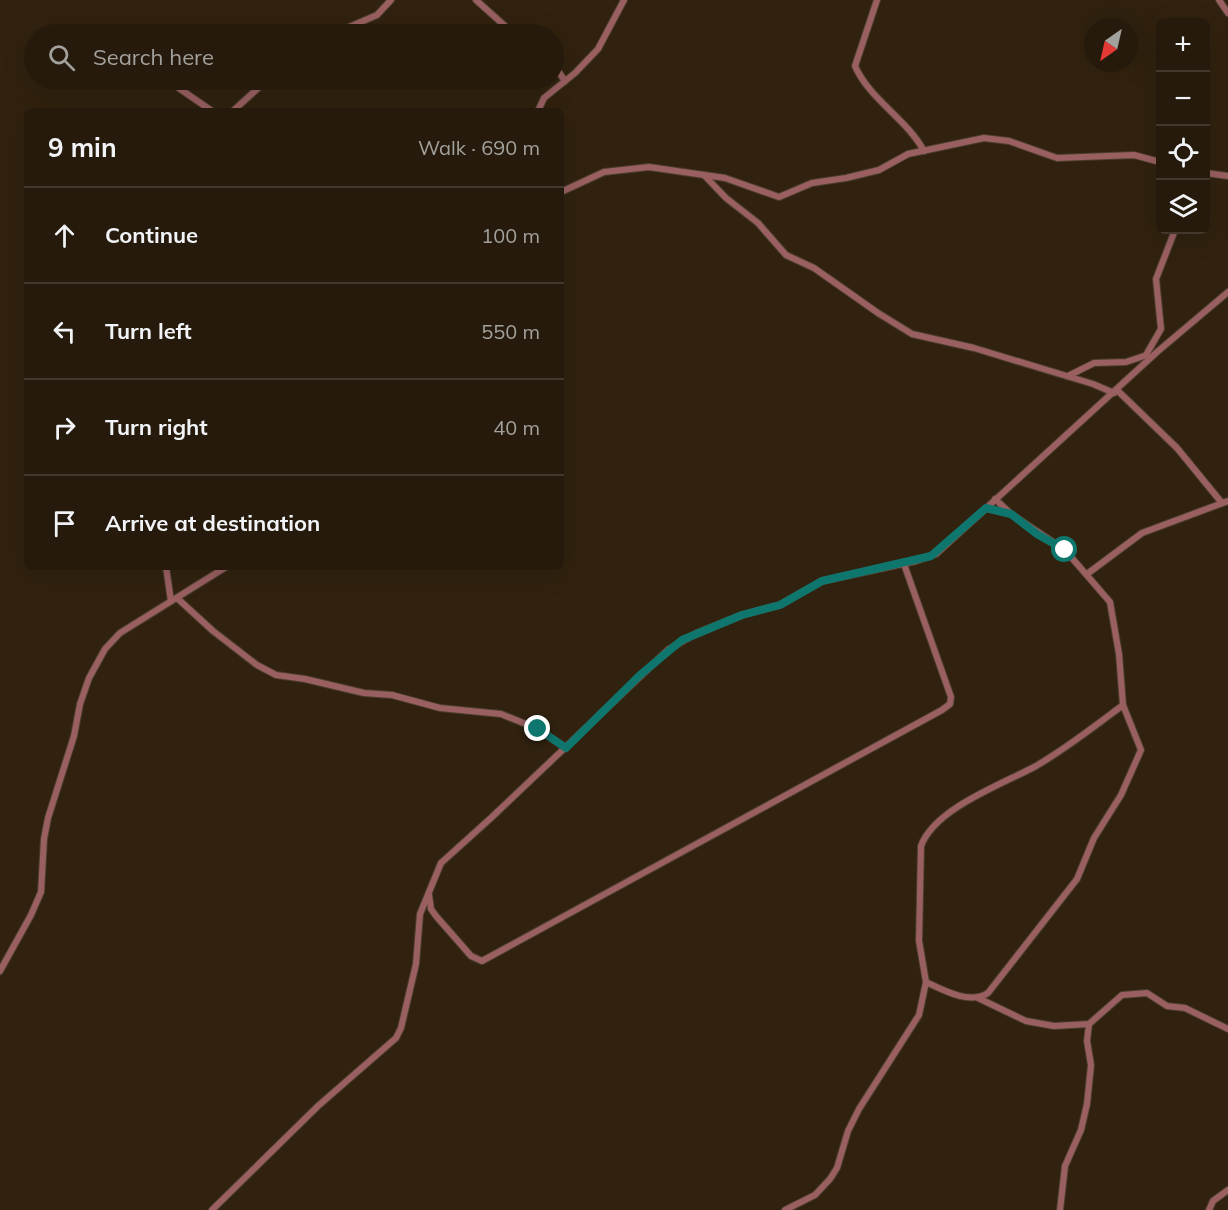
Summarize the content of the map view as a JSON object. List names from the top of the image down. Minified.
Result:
{"north":"bottom left","page":{"map_buttons":["+","−"],"search":"Search here","heading":["9 min","Walk · 690 m"],"list":[["Continue","100 m"],["Turn left","550 m"],["Turn right","40 m"],"Arrive at destination"]}}
